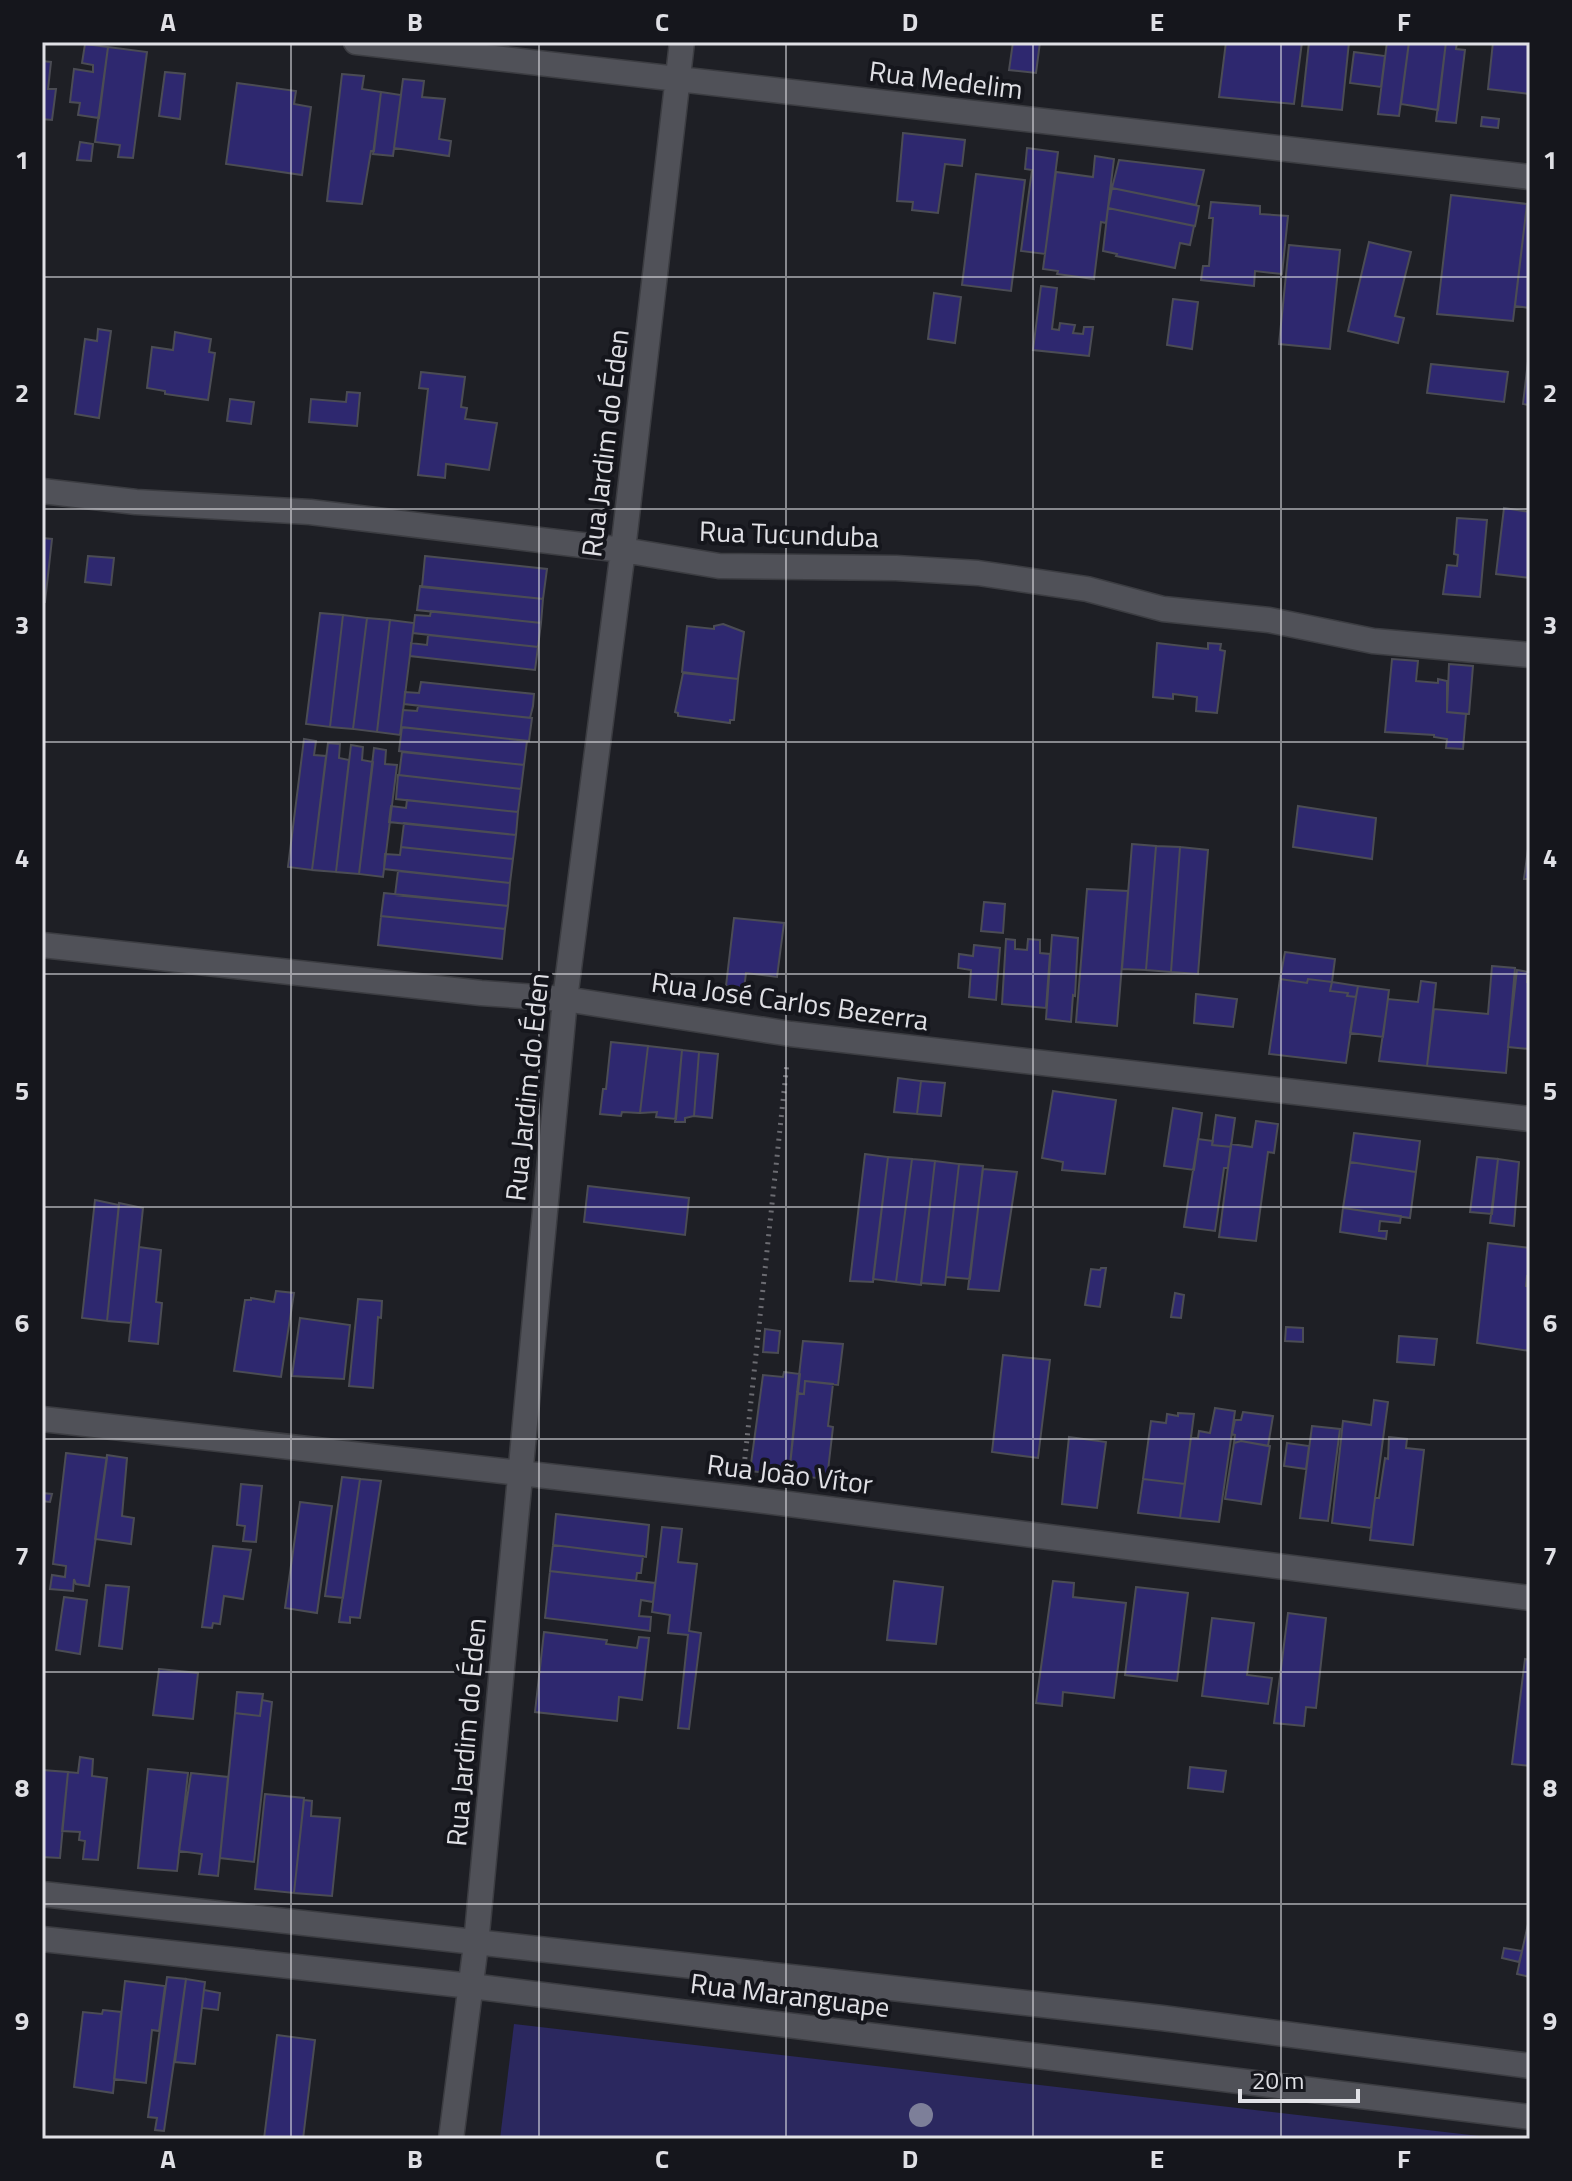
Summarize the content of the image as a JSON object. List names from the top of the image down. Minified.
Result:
{"streets":{"street":["Rua Medelim","Rua Jardim do Éden","Rua Tucunduba","Rua José Carlos Bezerra","Rua João Vítor","Rua Maranguape"]},"crossings":[["Rua Medelim","Rua Jardim do Éden"],["Rua Jardim do Éden","Rua Tucunduba"],["Rua Jardim do Éden","Rua José Carlos Bezerra"],["Rua Jardim do Éden","Rua João Vítor"],["Rua Jardim do Éden","Rua Maranguape"]],"scale_bar":"20 m","grid":{"columns":["A","B","C","D","E","F"],"rows":["1","2","3","4","5","6","7","8","9"]}}
